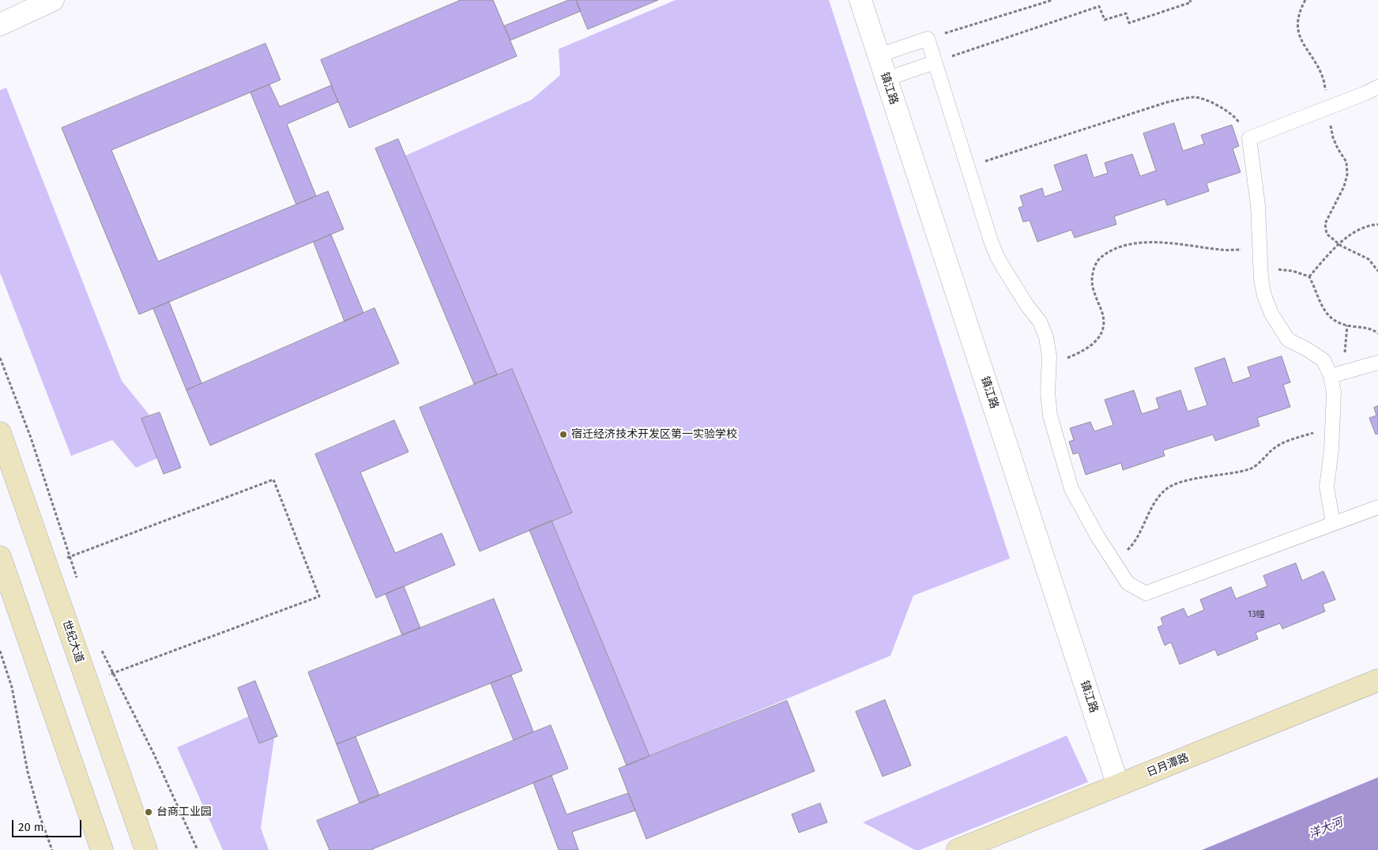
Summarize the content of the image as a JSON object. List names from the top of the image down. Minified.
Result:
{"streets":{"street":["镇江路","世纪大道","日月潭路"]},"crossings":[["镇江路","日月潭路"]],"water":["洋大河"],"places":["宿迁经济技术开发区第一实验学校","台商工业园"],"house_numbers":["13幢"],"scale_bar":"20 m"}
